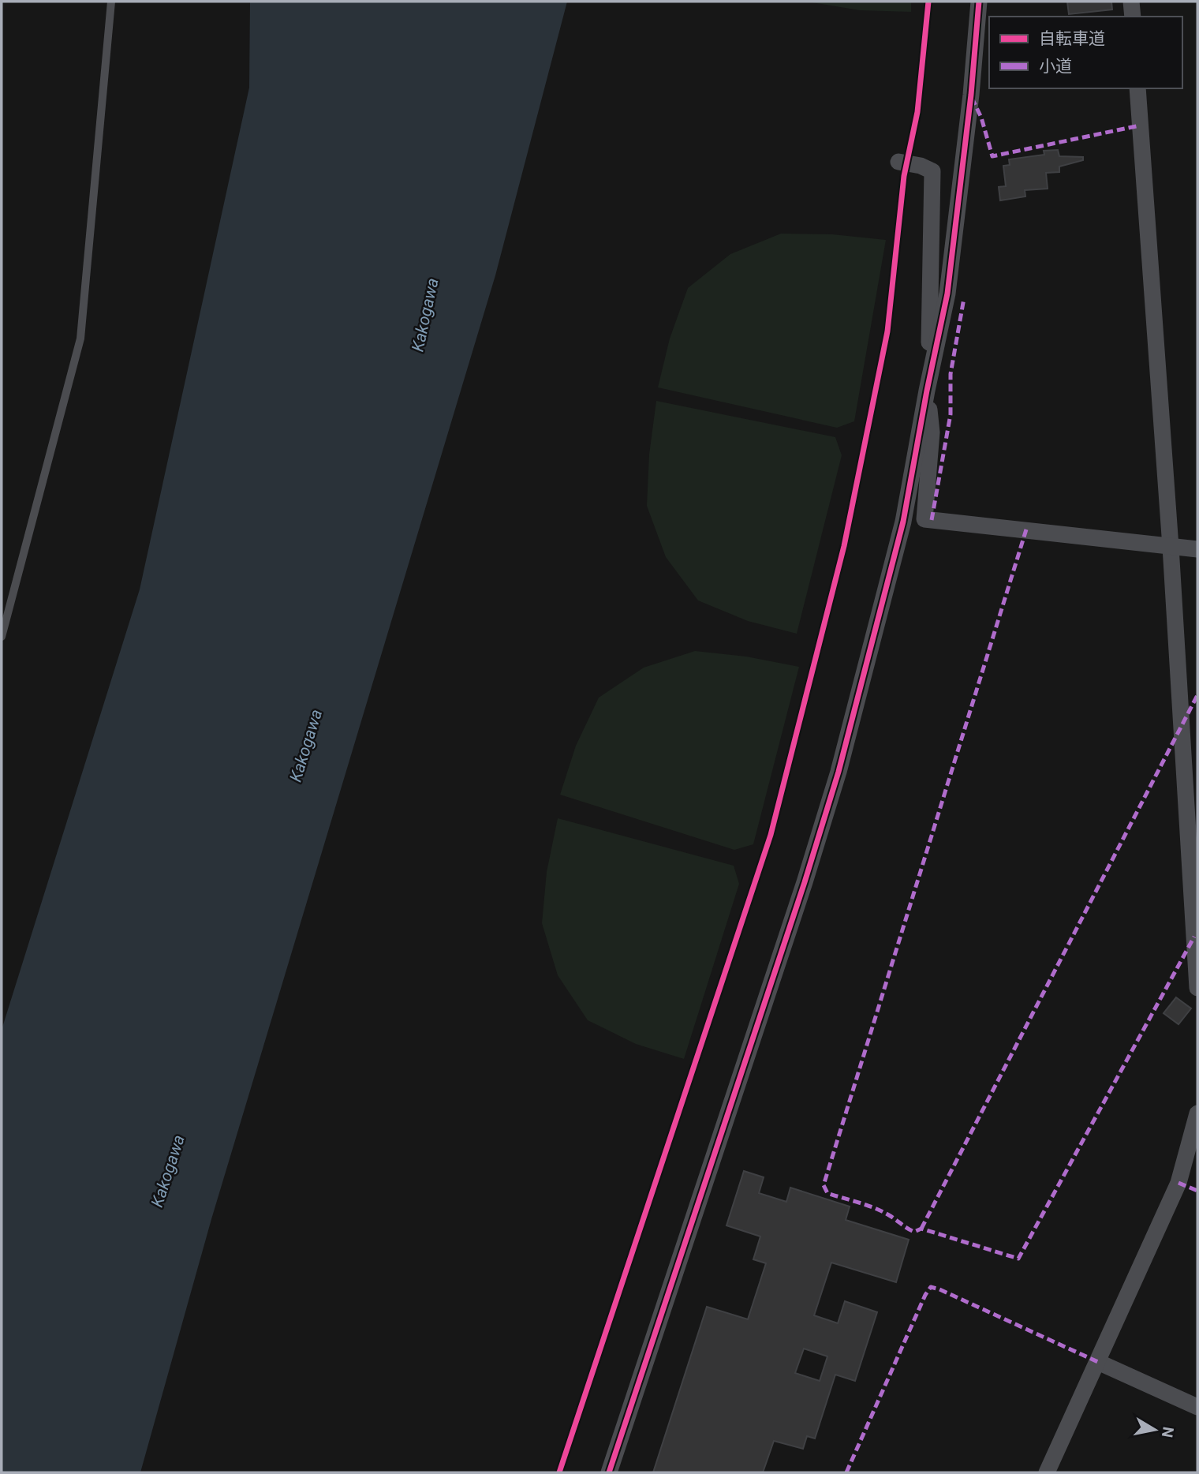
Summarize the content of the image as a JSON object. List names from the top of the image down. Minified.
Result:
{"water":["Kakogawa"],"legend":["自転車道","小道"],"north":"right"}
